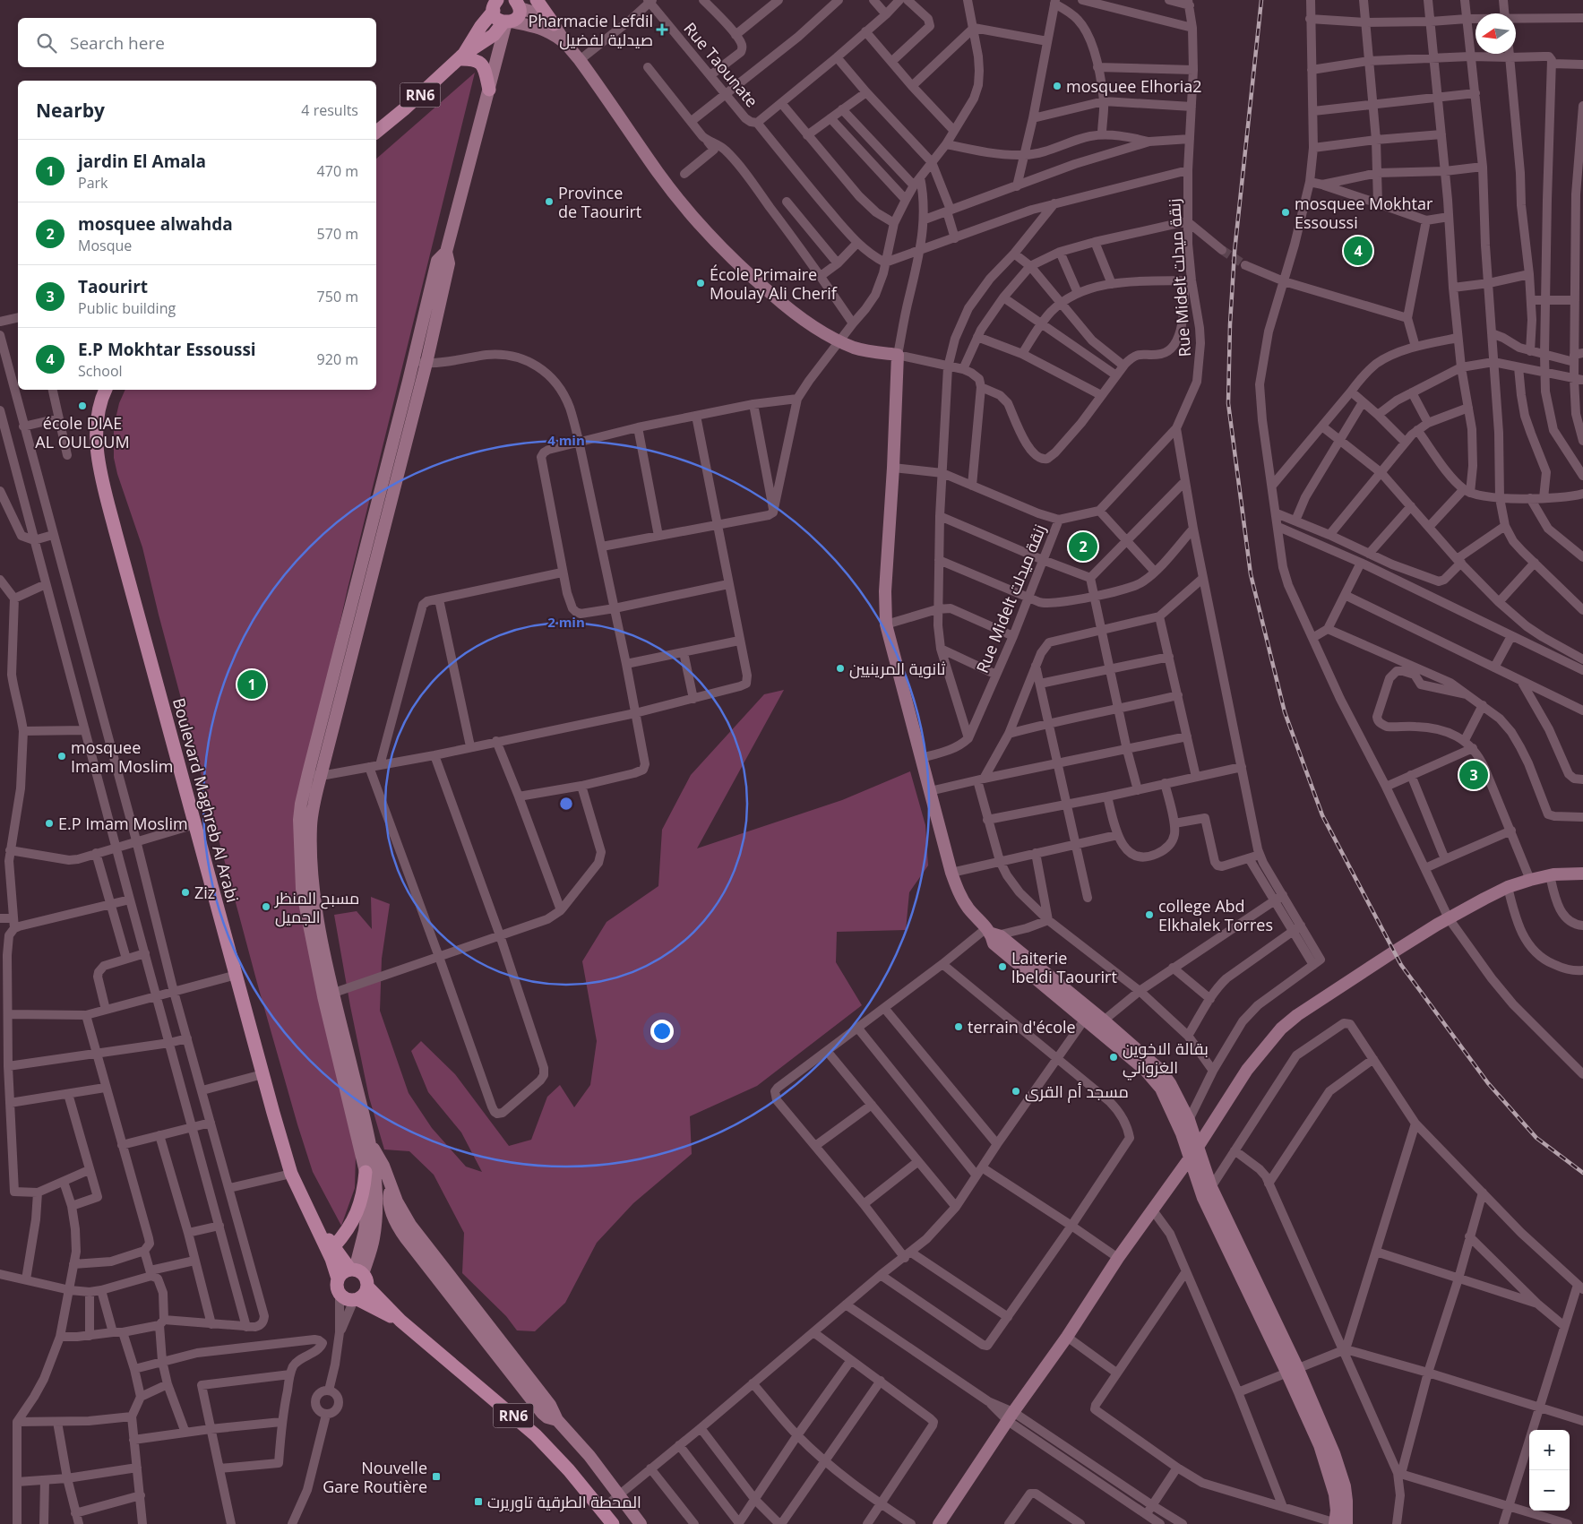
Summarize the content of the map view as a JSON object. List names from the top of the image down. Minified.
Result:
{"streets":{"main road":["RN6","Boulevard Maghreb Al Arabi"],"street":["Rue Taounate","Rue Midelt زنقة ميدلت"]},"crossings":[["RN6","Boulevard Maghreb Al Arabi"]],"places":{"health":["Pharmacie Lefdil صيدلية لفضيل"],"other":["mosquee Elhoria2","Province de Taourirt","mosquee Mokhtar Essoussi","École Primaire Moulay Ali Cherif","école DIAE AL OULOUM","ثانوية المرينيين","mosquee Imam Moslim","E.P Imam Moslim","Ziz","مسبح المنظر الجميل","college Abd Elkhalek Torres","Laiterie lbeldi Taourirt","terrain d'école","بقالة الاخوين الغزواني","مسجد أم القرى"],"transit":["Nouvelle Gare Routière","المحطة الطرقية تاوريرت"]},"north":"left","page":{"search":"Search here","heading":["Nearby","4 results"],"list":[{"mark":"1","name":"jardin El Amala","note":"Park","value":"470 m"},{"mark":"2","name":"mosquee alwahda","note":"Mosque","value":"570 m"},{"mark":"3","name":"Taourirt","note":"Public building","value":"750 m"},{"mark":"4","name":"E.P Mokhtar Essoussi","note":"School","value":"920 m"}],"pins":["4","2","1","3"],"map_buttons":["+","−"]},"rings":["4 min","2 min"]}
